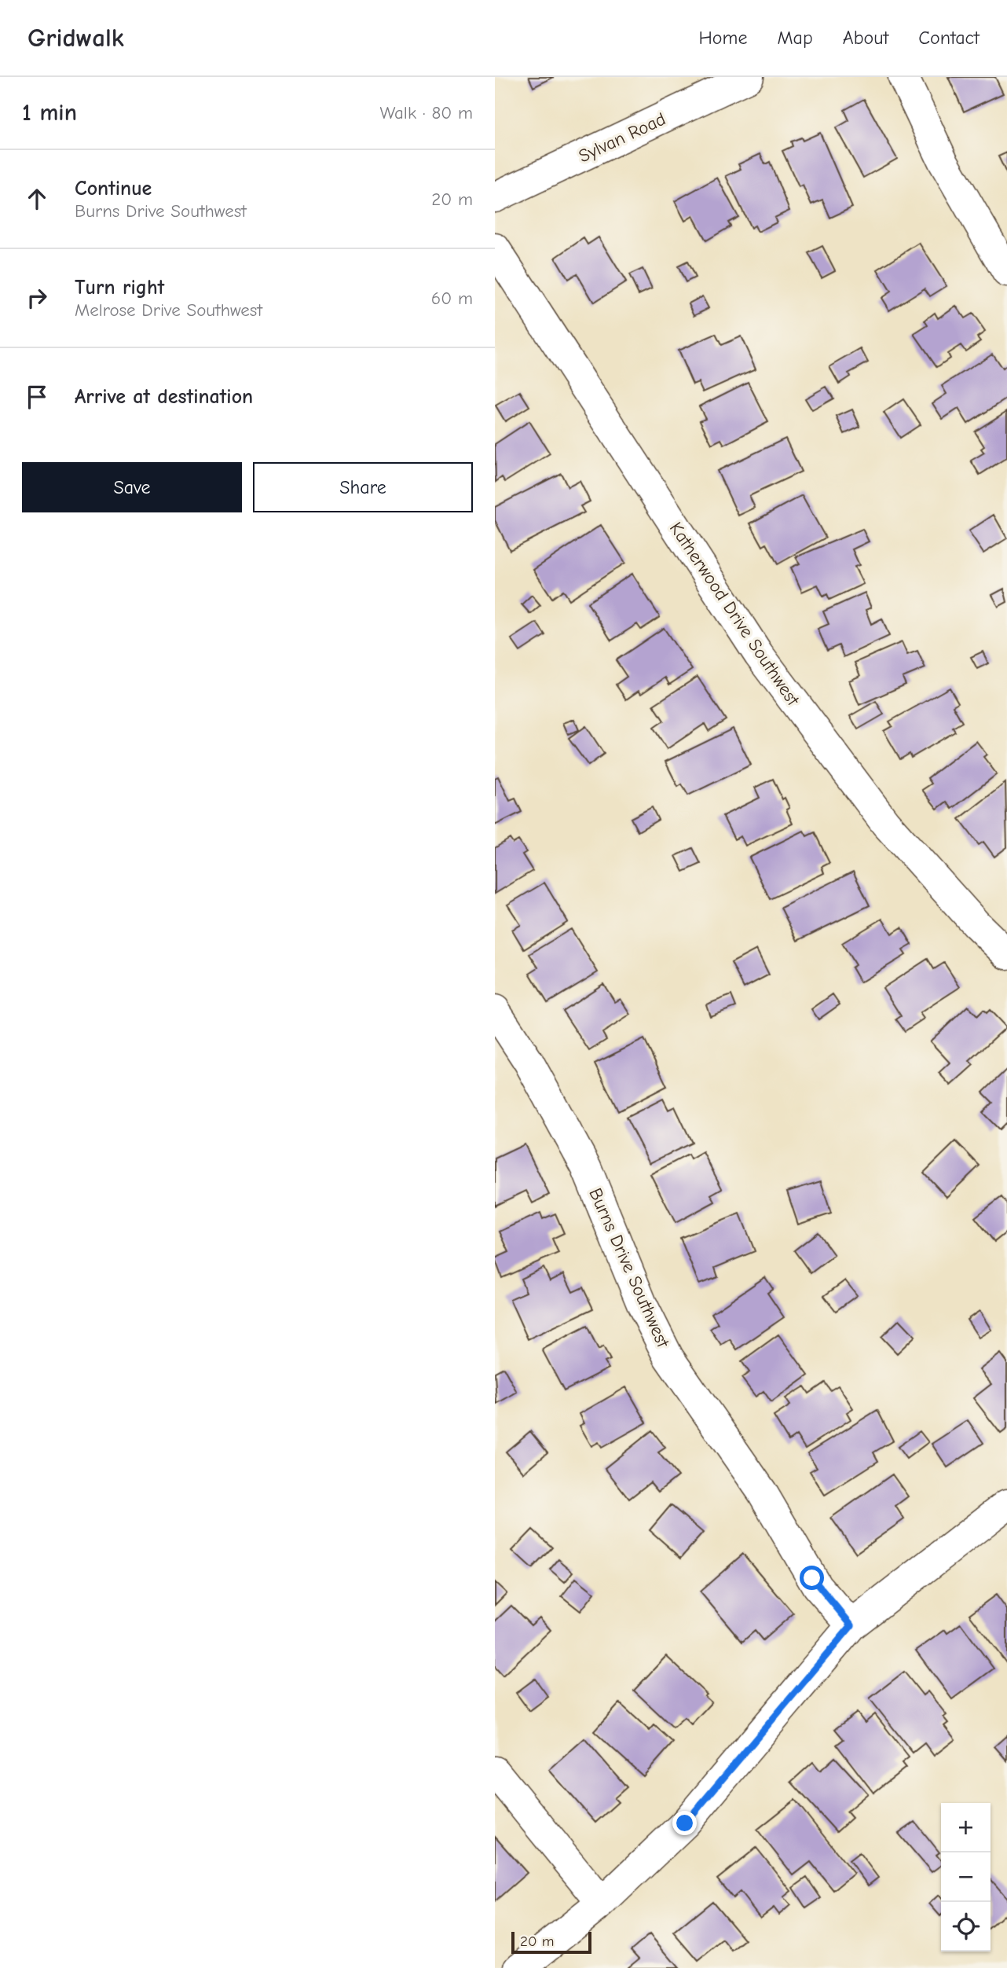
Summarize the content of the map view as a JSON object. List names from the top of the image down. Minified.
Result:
{"streets":{"street":["Sylvan Road","Katherwood Drive Southwest","Burns Drive Southwest"]},"scale_bar":"20 m","page":{"header":"Gridwalk","nav":["Home","Map","About","Contact"],"heading":["1 min","Walk · 80 m"],"list":[["Continue","Burns Drive Southwest","20 m"],["Turn right","Melrose Drive Southwest","60 m"],"Arrive at destination"],"buttons":["Save","Share"],"map_buttons":["+","−"],"scale":"20 m"}}
